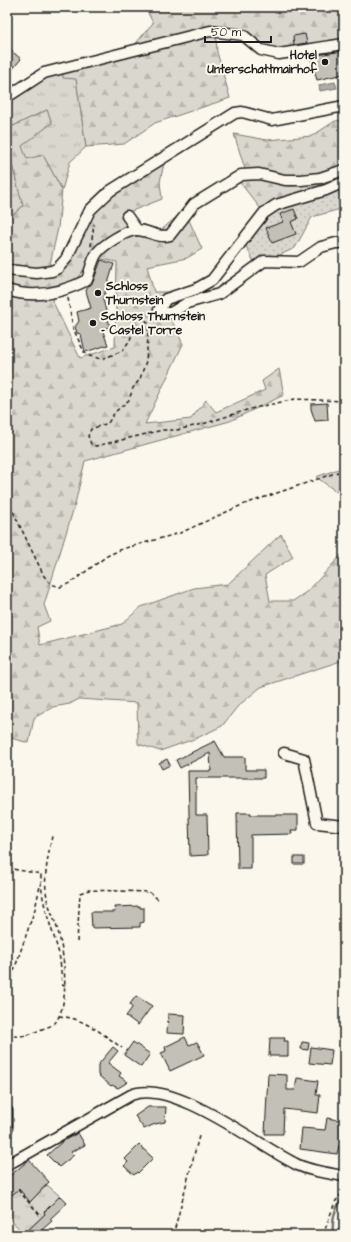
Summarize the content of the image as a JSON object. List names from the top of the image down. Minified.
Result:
{"places":["Hotel Unterschattmairhof","Schloss Thurnstein","Schloss Thurnstein - Castel Torre"],"scale_bar":"50 m"}
